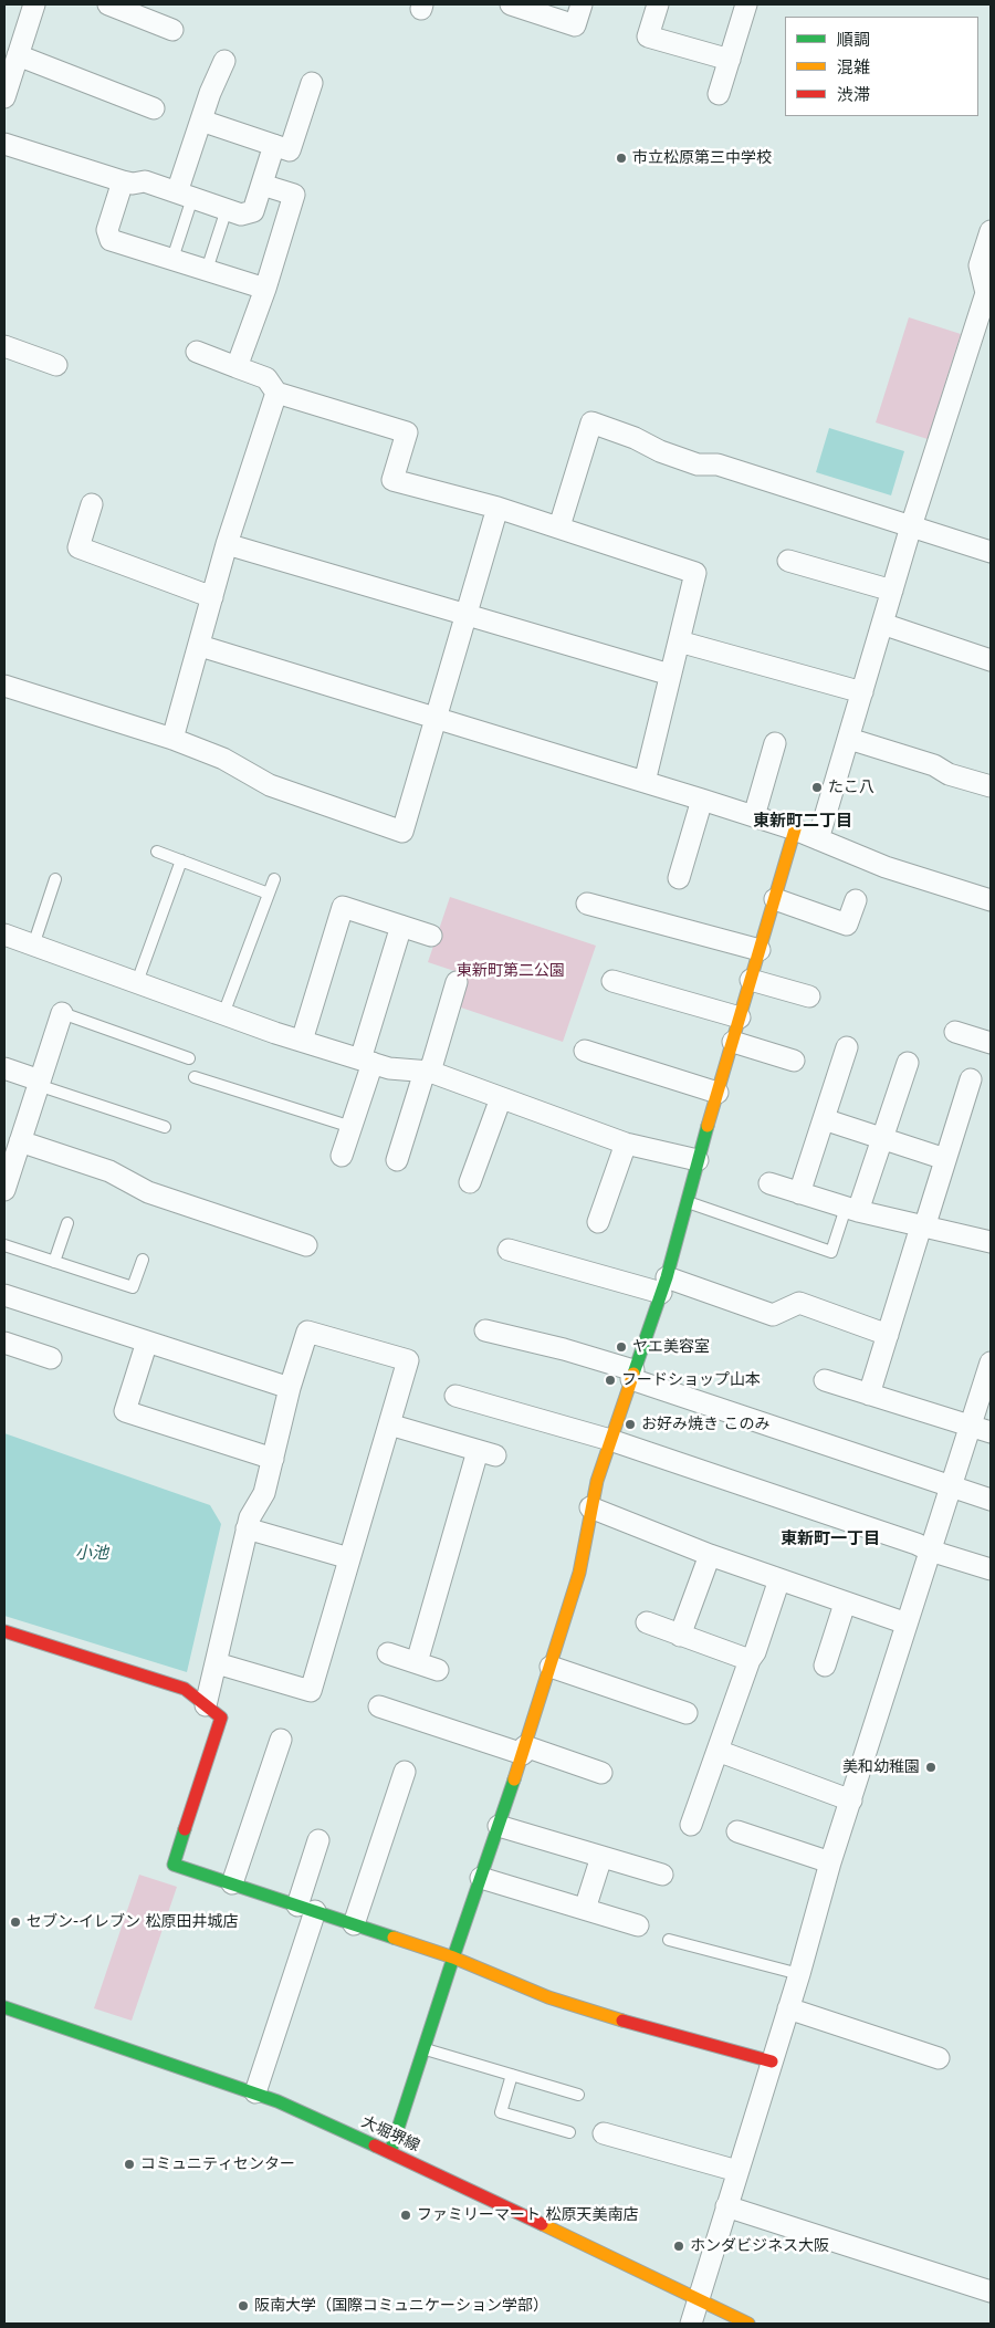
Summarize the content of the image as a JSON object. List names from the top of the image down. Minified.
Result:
{"streets":{"street":["大堀堺線"]},"districts":["東新町二丁目","東新町一丁目"],"water":["小池"],"parks":["東新町第二公園"],"places":["市立松原第三中学校","たこ八","ヤエ美容室","フードショップ山本","お好み焼き このみ","美和幼稚園","セブン-イレブン 松原田井城店","コミュニティセンター","ファミリーマート 松原天美南店","ホンダビジネス大阪","阪南大学（国際コミュニケーション学部）"],"legend":["順調","混雑","渋滞"]}
